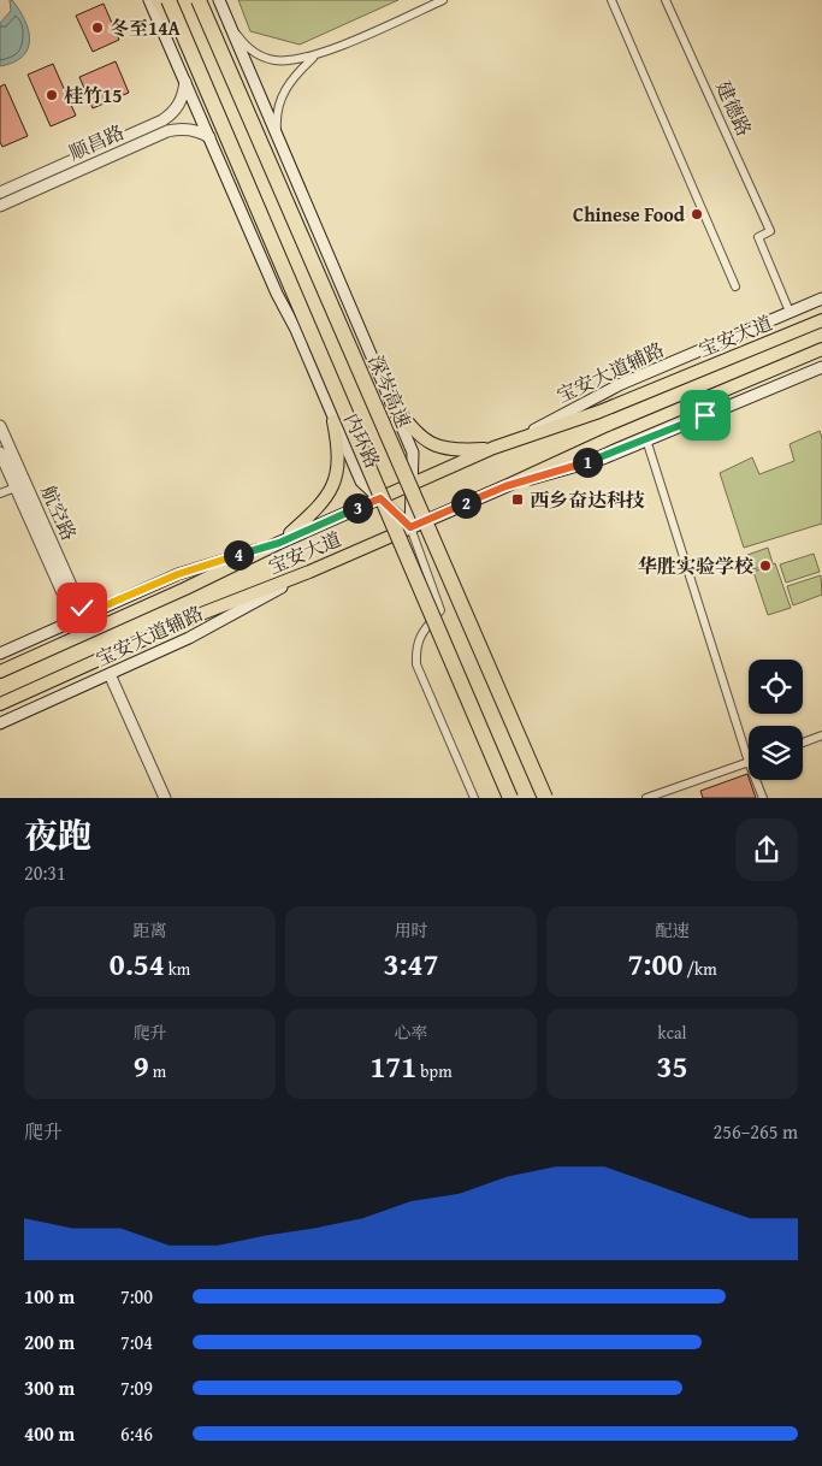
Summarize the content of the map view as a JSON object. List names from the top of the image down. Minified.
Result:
{"streets":{"highway":["深岑高速"],"main road":["顺昌路","宝安大道","宝安大道辅路","内环路","航空路"],"street":["建德路"]},"crossings":[["建德路","宝安大道辅路"],["顺昌路","内环路"],["宝安大道","宝安大道辅路"],["宝安大道","内环路"]],"places":{"other":["冬至14A","桂竹15","Chinese Food","华胜实验学校"],"transit":["西乡奋达科技"]},"page":{"pins":["1","2","3","4"],"heading":["夜跑","20:31"],"stats":[["距离","0.54 km"],["用时","3:47"],["配速","7:00 /km"],["爬升","9 m"],["心率","171 bpm"],["kcal","35"]],"chart":["爬升","256–265 m"],"list":[{"name":"100 m","note":"7:00"},{"name":"200 m","note":"7:04"},{"name":"300 m","note":"7:09"},{"name":"400 m","note":"6:46"}]}}
